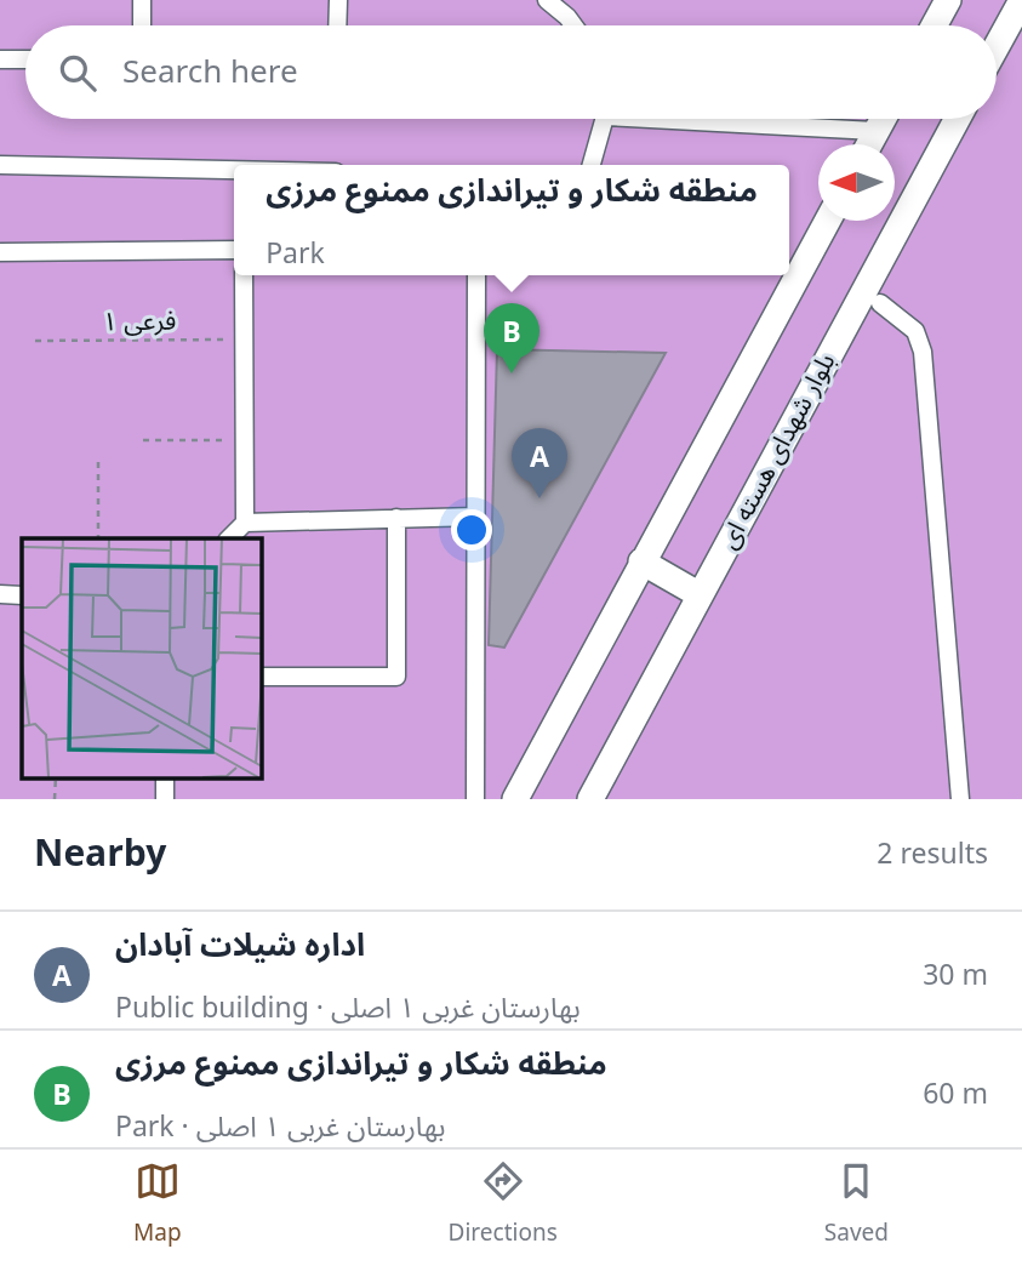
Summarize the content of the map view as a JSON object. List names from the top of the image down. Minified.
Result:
{"streets":{"main road":["بلوار شهدای هسته ای"],"path":["۱ فرعی"]},"north":"left","page":{"search":"Search here","popup":["منطقه شکار و تیراندازی ممنوع مرزی","Park"],"pins":["B","A"],"heading":["Nearby","2 results"],"list":[{"mark":"A","name":"اداره شیلات آبادان","note":"Public building · بهارستان غربی ۱ اصلی","value":"30 m"},{"mark":"B","name":"منطقه شکار و تیراندازی ممنوع مرزی","note":"Park · بهارستان غربی ۱ اصلی","value":"60 m"}],"nav":["Map","Directions","Saved"]}}
